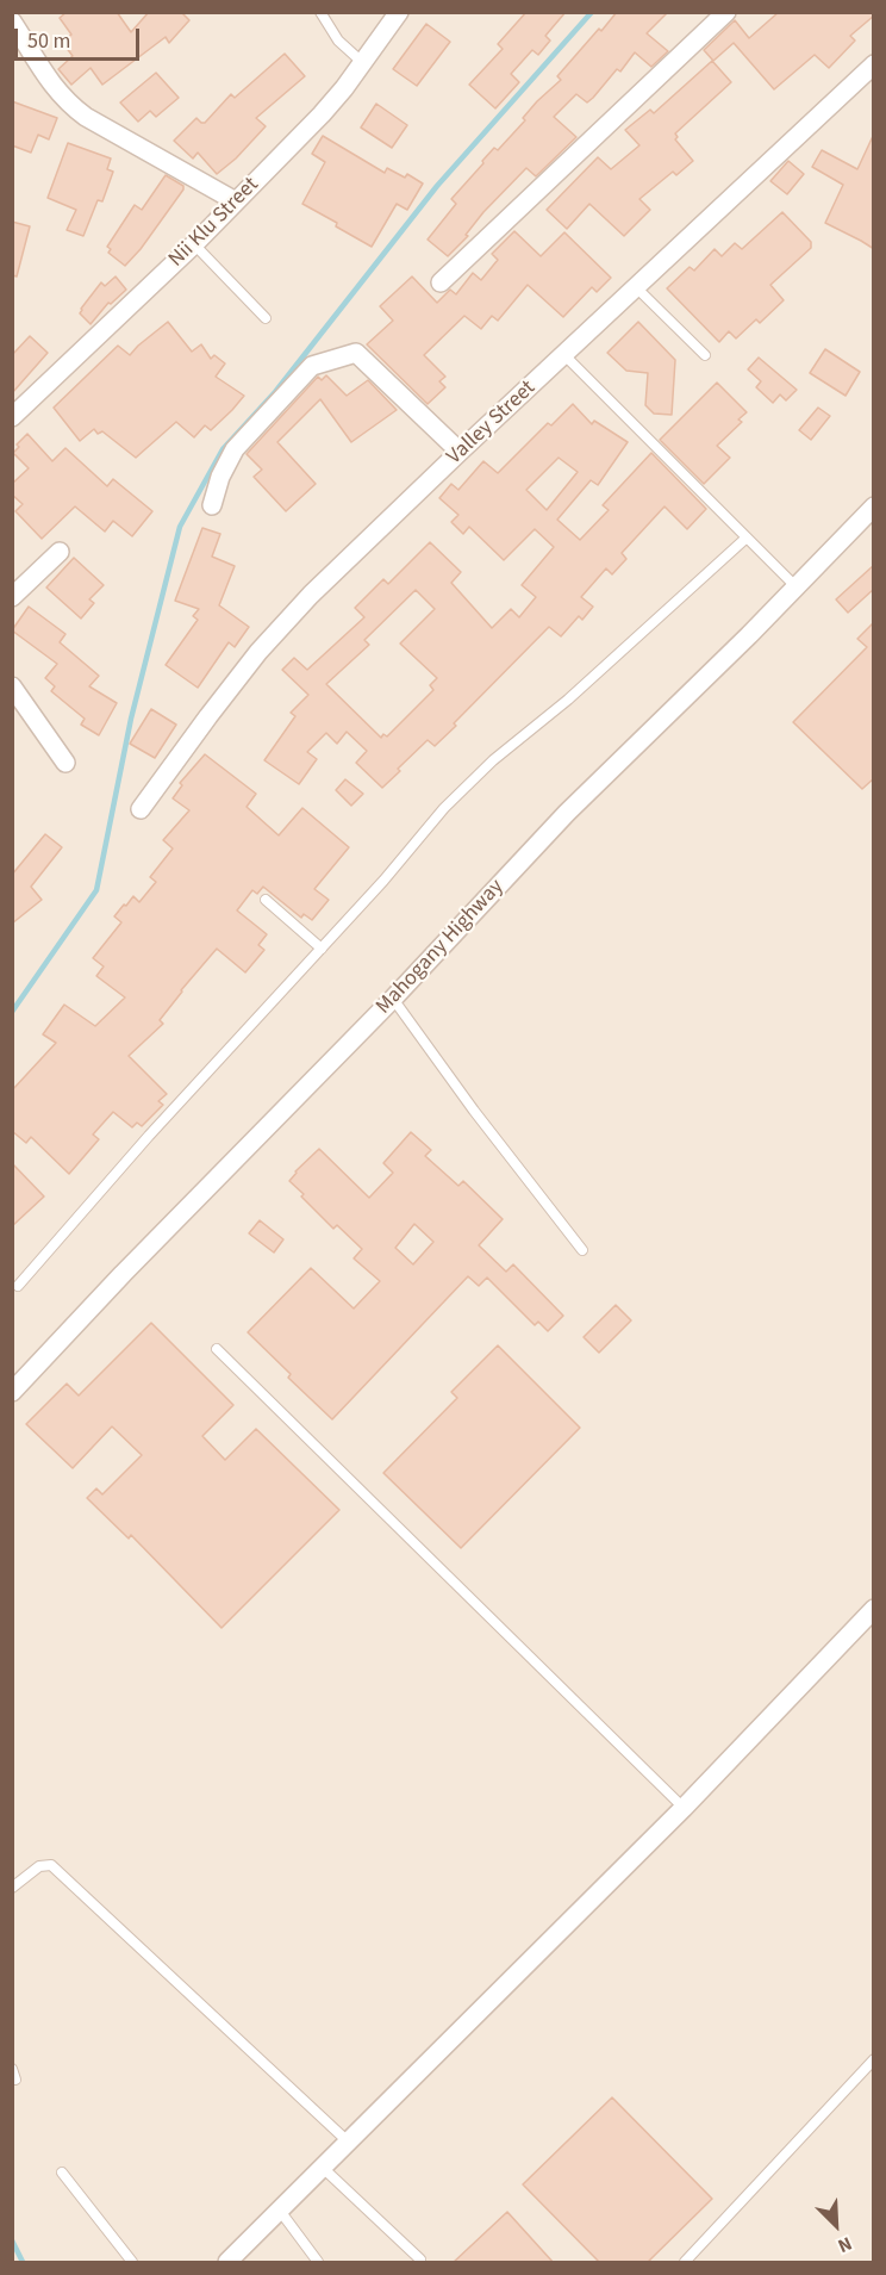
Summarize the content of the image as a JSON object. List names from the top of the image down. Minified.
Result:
{"streets":{"street":["Nii Klu Street","Valley Street","Mahogany Highway"]},"scale_bar":"50 m","north":"bottom right"}
